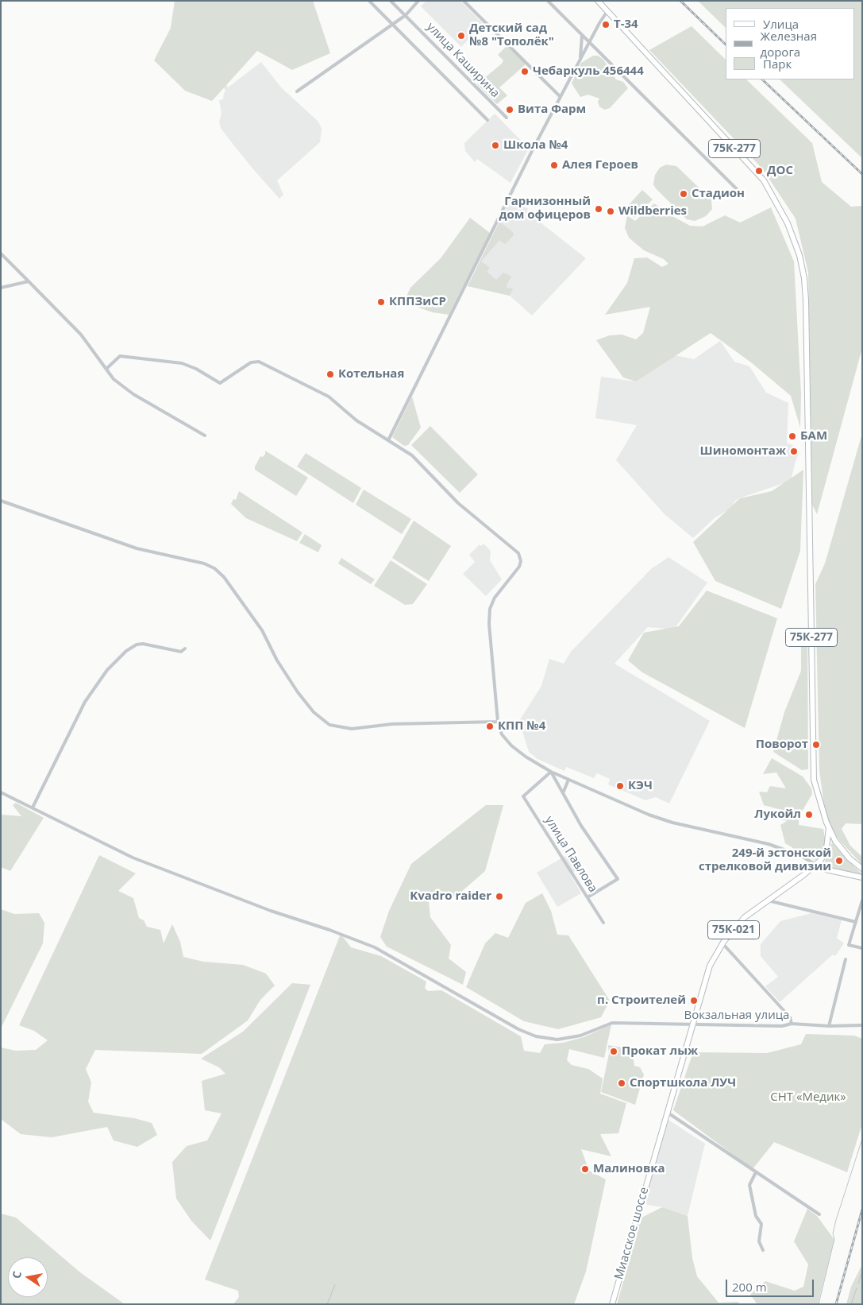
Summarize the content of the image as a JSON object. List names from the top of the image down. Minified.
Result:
{"streets":{"main road":["75К-277","75К-021","Миасское шоссе"],"street":["улица Каширина","улица Павлова","Вокзальная улица"]},"crossings":[["75К-277","75К-021"],["75К-021","Вокзальная улица"],["75К-021","Миасское шоссе"],["Вокзальная улица","Миасское шоссе"]],"parks":["СНТ «Медик»"],"places":["Т-34","Детский сад №8 \"Тополёк\"","Чебаpкуль 456444","Вита Фарм","Школа №4","Алея Героев","ДОС","Стадион","Гарнизонный дом офицеров","Wildberries","КППЗиСР","Котельная","БАМ","Шиномонтаж","КПП №4","Поворот","КЭЧ","Лукойл","249-й эстонской стрелковой дивизии","Kvadro raider","п. Строителей","Прокат лыж","Спортшкола ЛУЧ","Малиновка"],"legend":["Улица","Железная дорога","Парк"],"scale_bar":"200 m","north":"left"}
